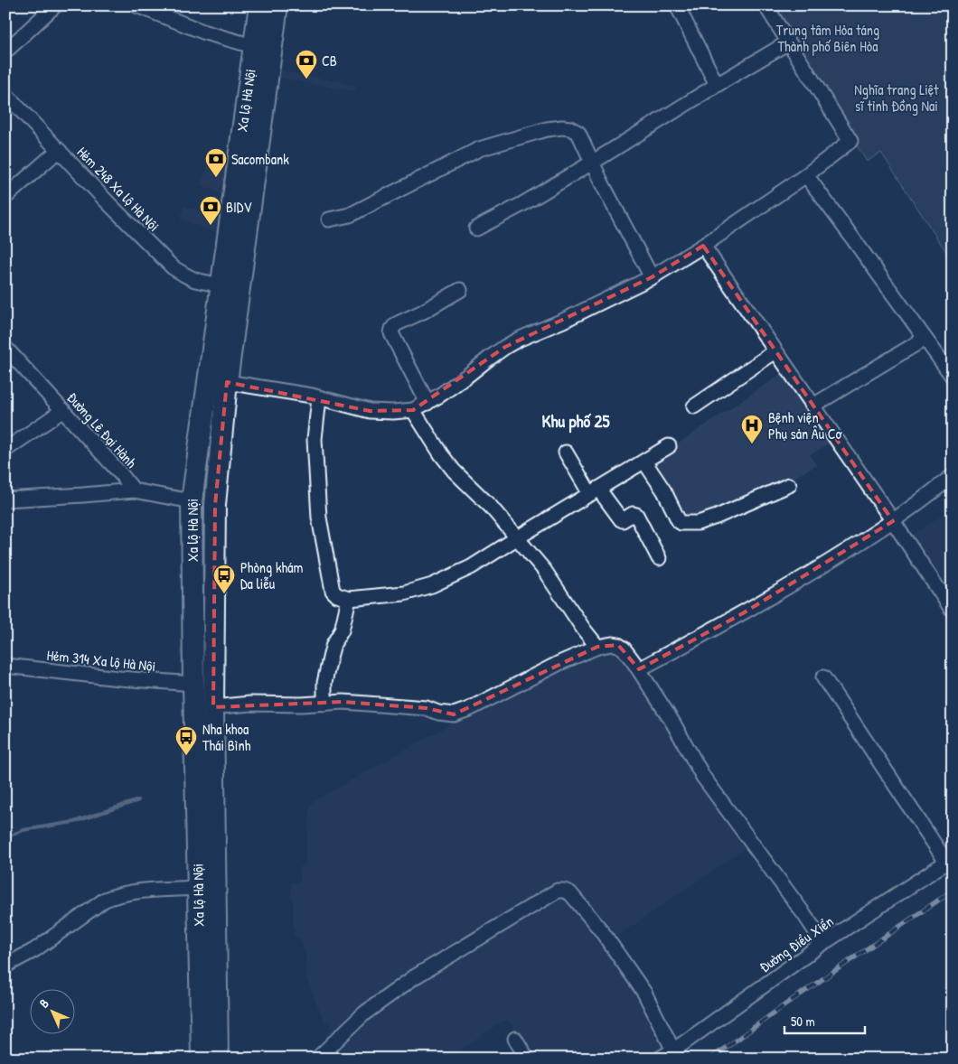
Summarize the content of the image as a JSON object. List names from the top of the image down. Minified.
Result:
{"streets":{"highway":["Xa lộ Hà Nội"],"street":["Hẻm 248 Xa lộ Hà Nội","Đường Lê Đại Hành","Hẻm 314 Xa lộ Hà Nội","Đường Điểu Xiển"]},"crossings":[["Xa lộ Hà Nội","Hẻm 248 Xa lộ Hà Nội"],["Xa lộ Hà Nội","Đường Lê Đại Hành"],["Xa lộ Hà Nội","Hẻm 314 Xa lộ Hà Nội"]],"districts":["Khu phố 25"],"parks":["Trung tâm Hỏa táng Thành phố Biên Hòa","Nghĩa trang Liệt sĩ tỉnh Đồng Nai"],"places":{"bank":["CB","Sacombank","BIDV"],"hospital":["Bệnh viện Phụ sản Âu Cơ"],"bus stop":["Phòng khám Da liễu","Nha khoa Thái Bình"]},"scale_bar":"50 m","north":"top left"}
